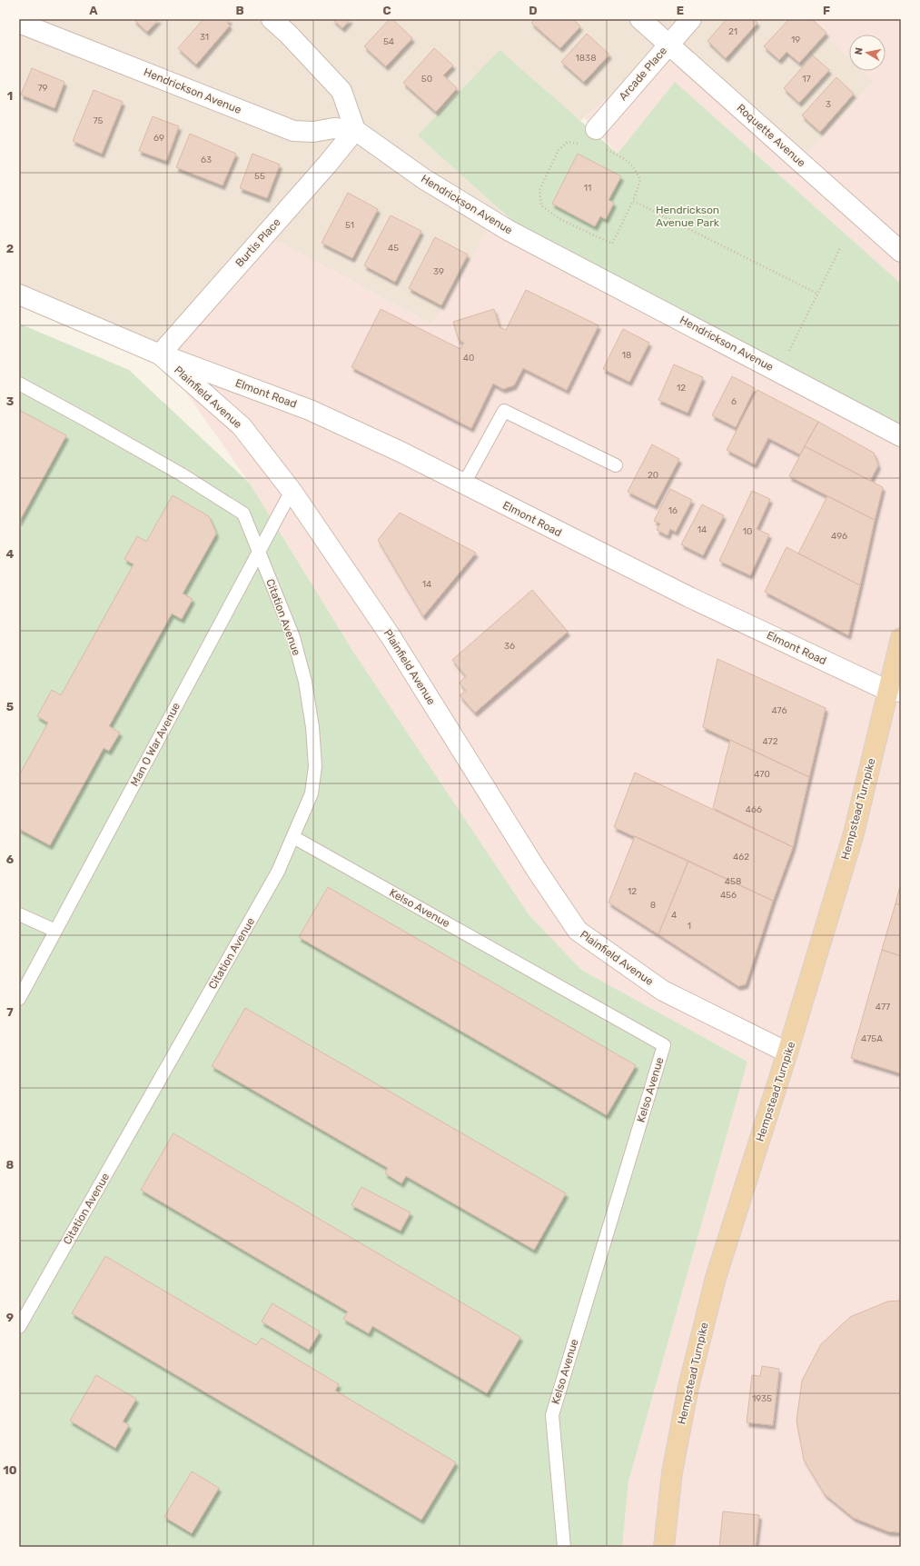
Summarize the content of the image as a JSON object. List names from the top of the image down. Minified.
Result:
{"streets":{"main road":["Hempstead Turnpike"],"street":["Arcade Place","Hendrickson Avenue","Roquette Avenue","Burtis Place","Elmont Road","Plainfield Avenue"],"lane":["Citation Avenue","Man O War Avenue","Kelso Avenue"]},"crossings":[["Arcade Place","Roquette Avenue"],["Hendrickson Avenue","Burtis Place"],["Burtis Place","Elmont Road"],["Burtis Place","Plainfield Avenue"],["Elmont Road","Plainfield Avenue"],["Elmont Road","Hempstead Turnpike"],["Plainfield Avenue","Man O War Avenue"],["Plainfield Avenue","Hempstead Turnpike"],["Citation Avenue","Man O War Avenue"],["Citation Avenue","Kelso Avenue"]],"parks":["Hendrickson Avenue Park"],"house_numbers":["21","31","19","54","1838","50","17","79","3","75","69","63","55","11","51","45","39","18","40","12","6","20","16","14","10","496","14","36","476","472","470","466","462","458","12","456","8","4","1","477","475A","1935"],"north":"left","grid":{"columns":["A","B","C","D","E","F"],"rows":["1","2","3","4","5","6","7","8","9","10"]}}
